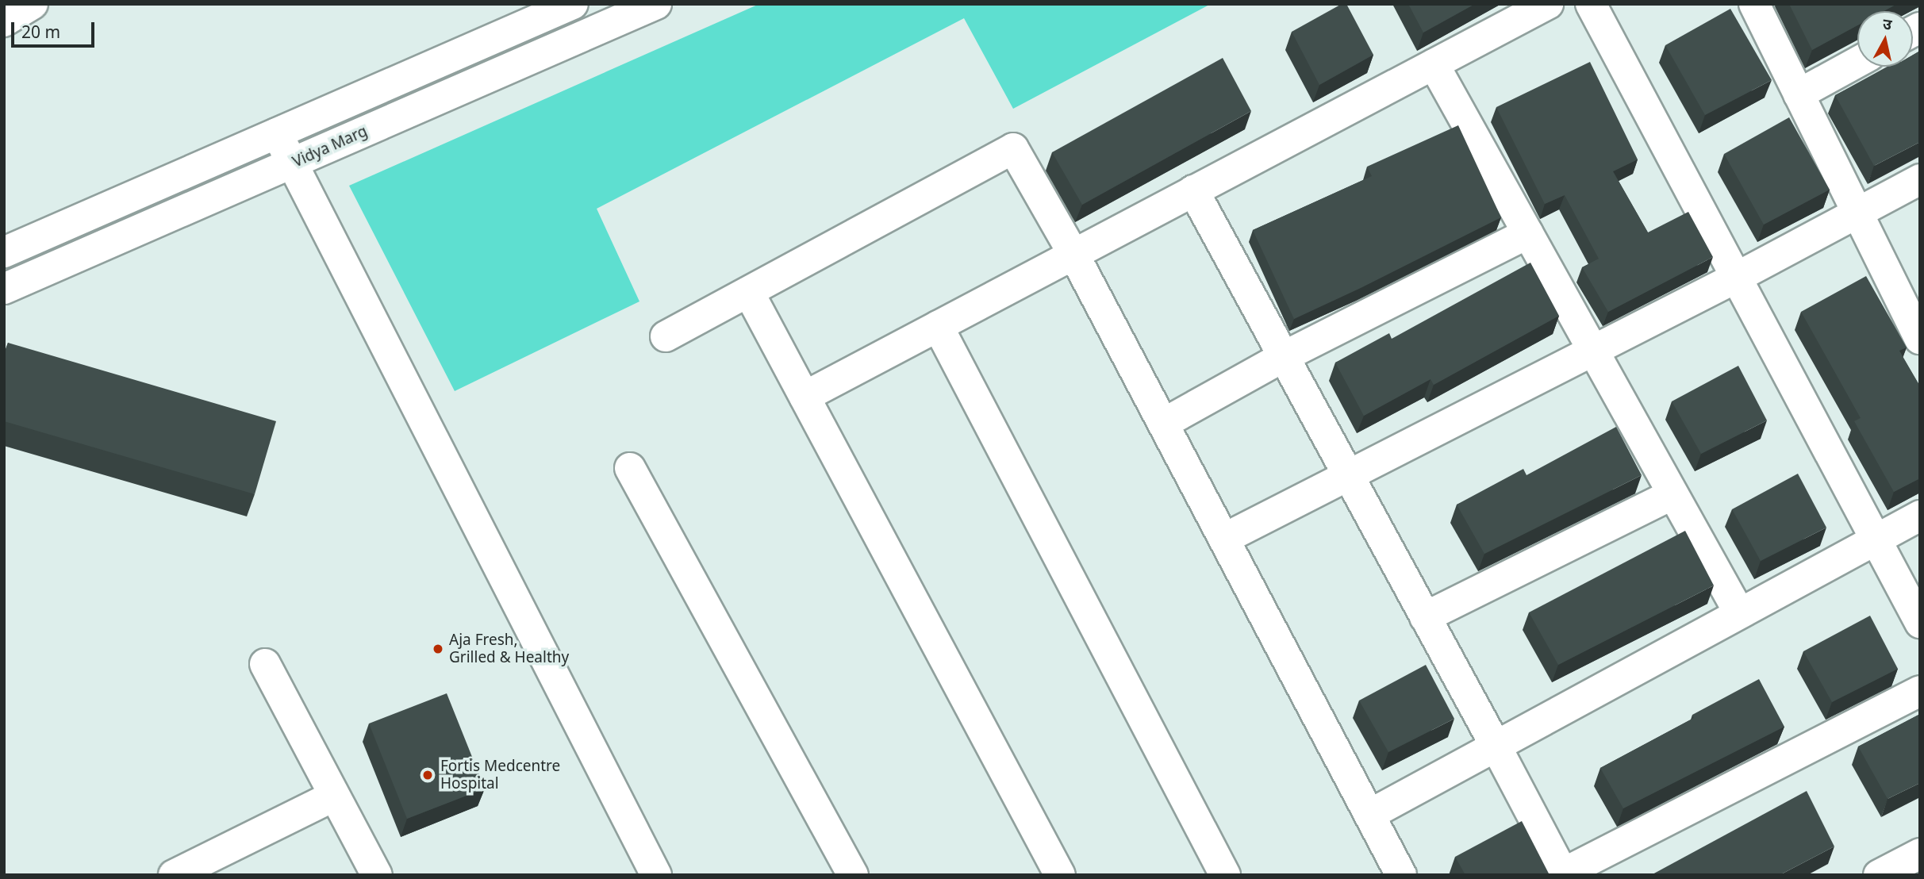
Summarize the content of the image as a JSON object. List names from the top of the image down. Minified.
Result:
{"streets":{"street":["Vidya Marg"]},"places":["Aja Fresh, Grilled & Healthy","Fortis Medcentre Hospital"],"scale_bar":"20 m","north":"top"}
